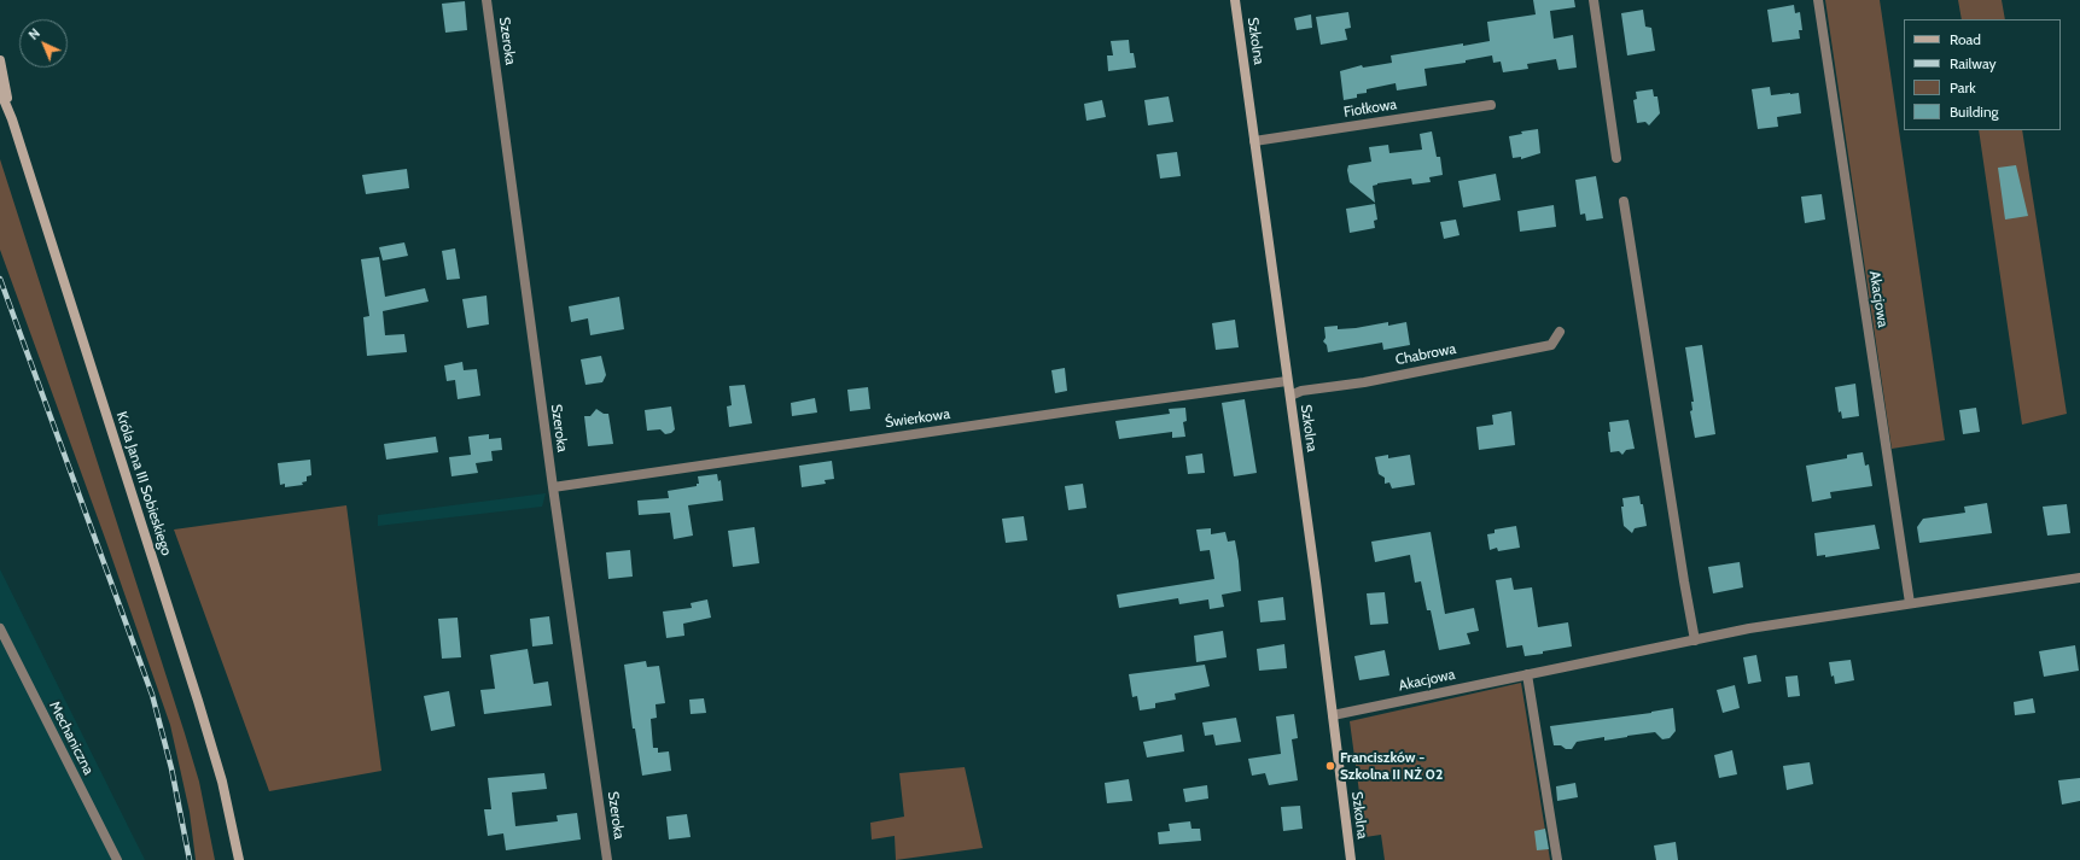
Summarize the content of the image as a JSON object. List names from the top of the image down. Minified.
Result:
{"streets":{"street":["Szeroka","Szkolna","Fiołkowa","Akacjowa","Chabrowa","Świerkowa","Króla Jana III Sobieskiego","Mechaniczna"]},"crossings":[["Szeroka","Świerkowa"],["Szkolna","Fiołkowa"],["Szkolna","Akacjowa"],["Szkolna","Chabrowa"],["Szkolna","Świerkowa"]],"places":["Franciszków - Szkolna II NŻ 02"],"legend":["Road","Railway","Park","Building"],"north":"top left"}
